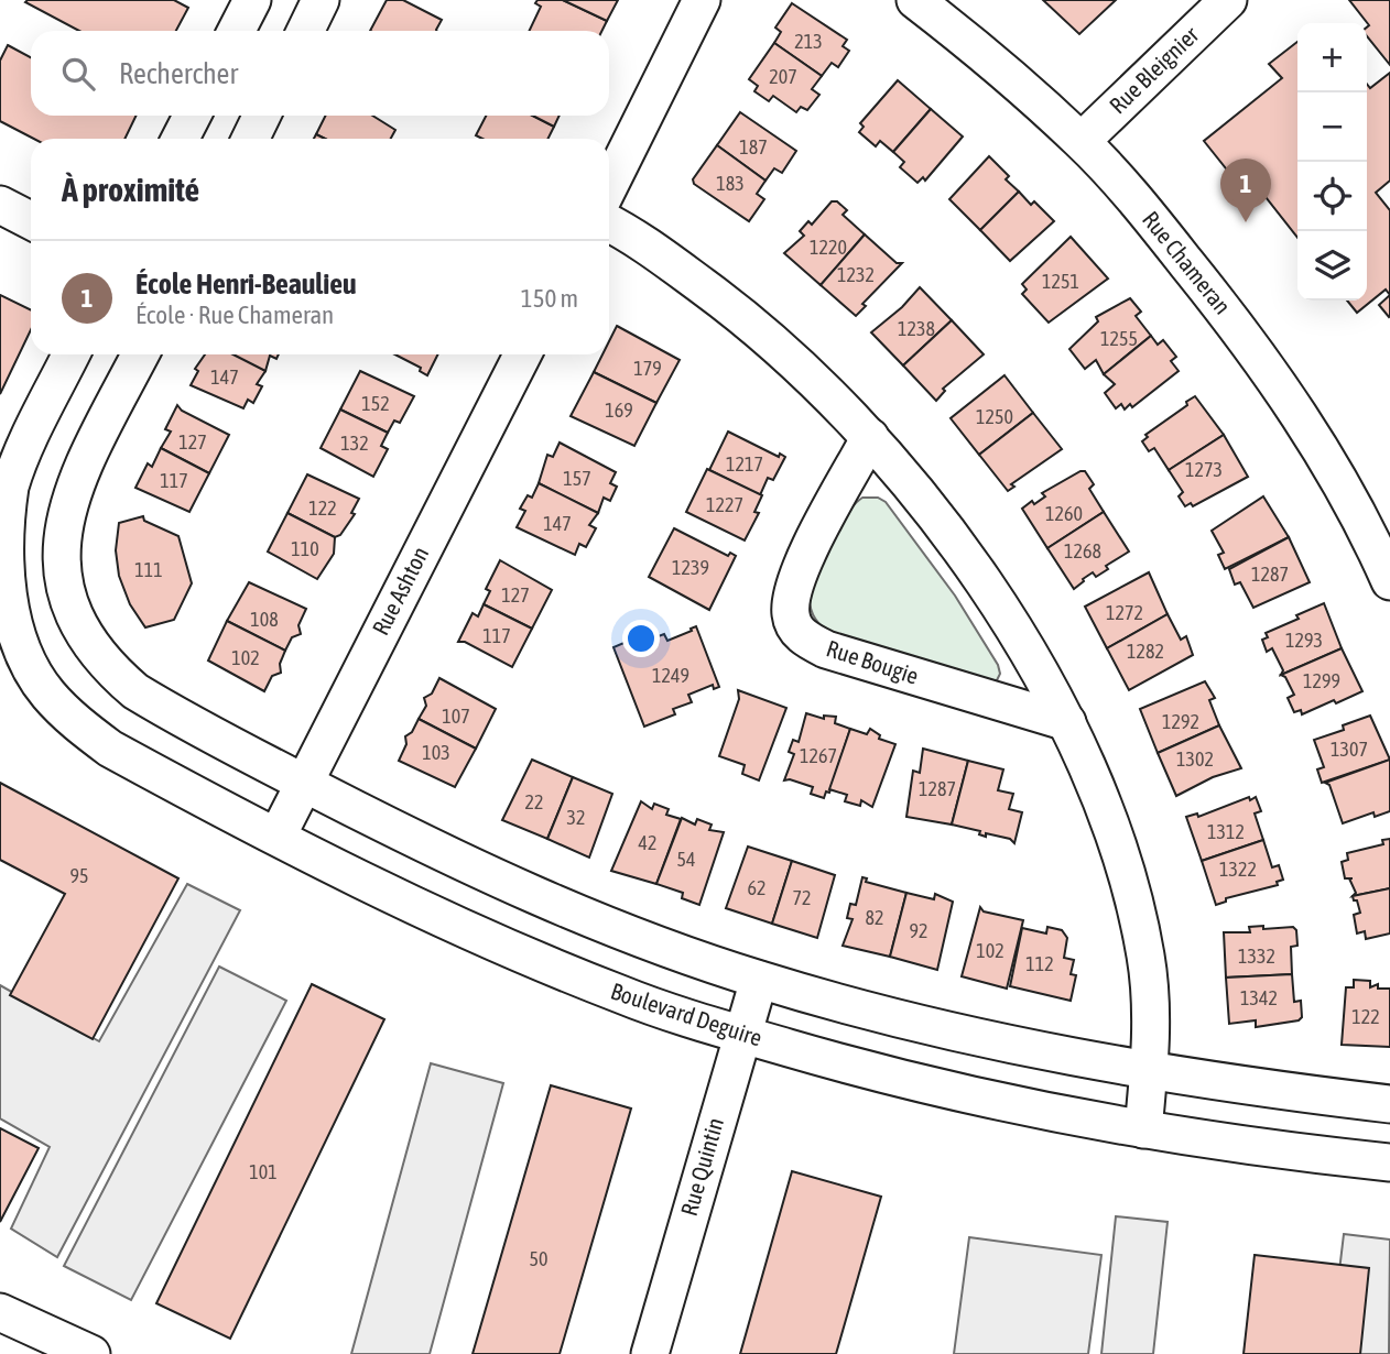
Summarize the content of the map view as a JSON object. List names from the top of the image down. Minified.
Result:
{"streets":{"street":["Rue Bleignier","Rue Chameran","Rue Ashton","Rue Bougie","Boulevard Deguire","Rue Quintin"]},"crossings":[["Rue Bleignier","Rue Chameran"],["Rue Ashton","Boulevard Deguire"],["Boulevard Deguire","Rue Quintin"]],"house_numbers":["213","207","187","183","1220","1232","1251","1238","1255","179","147","152","169","1250","127","132","1217","1273","157","117","1227","122","1260","147","110","1268","1239","111","1287","127","1272","108","117","1293","1282","102","1249","1299","107","1292","1307","103","1267","1302","1287","22","32","1312","42","54","1322","95","62","72","82","92","102","1332","112","1342","122","101","50"],"page":{"map_buttons":["+","−"],"search":"Rechercher","heading":"À proximité","pins":"1","list":[{"mark":"1","name":"École Henri-Beaulieu","note":"École · Rue Chameran","value":"150 m"}]}}
